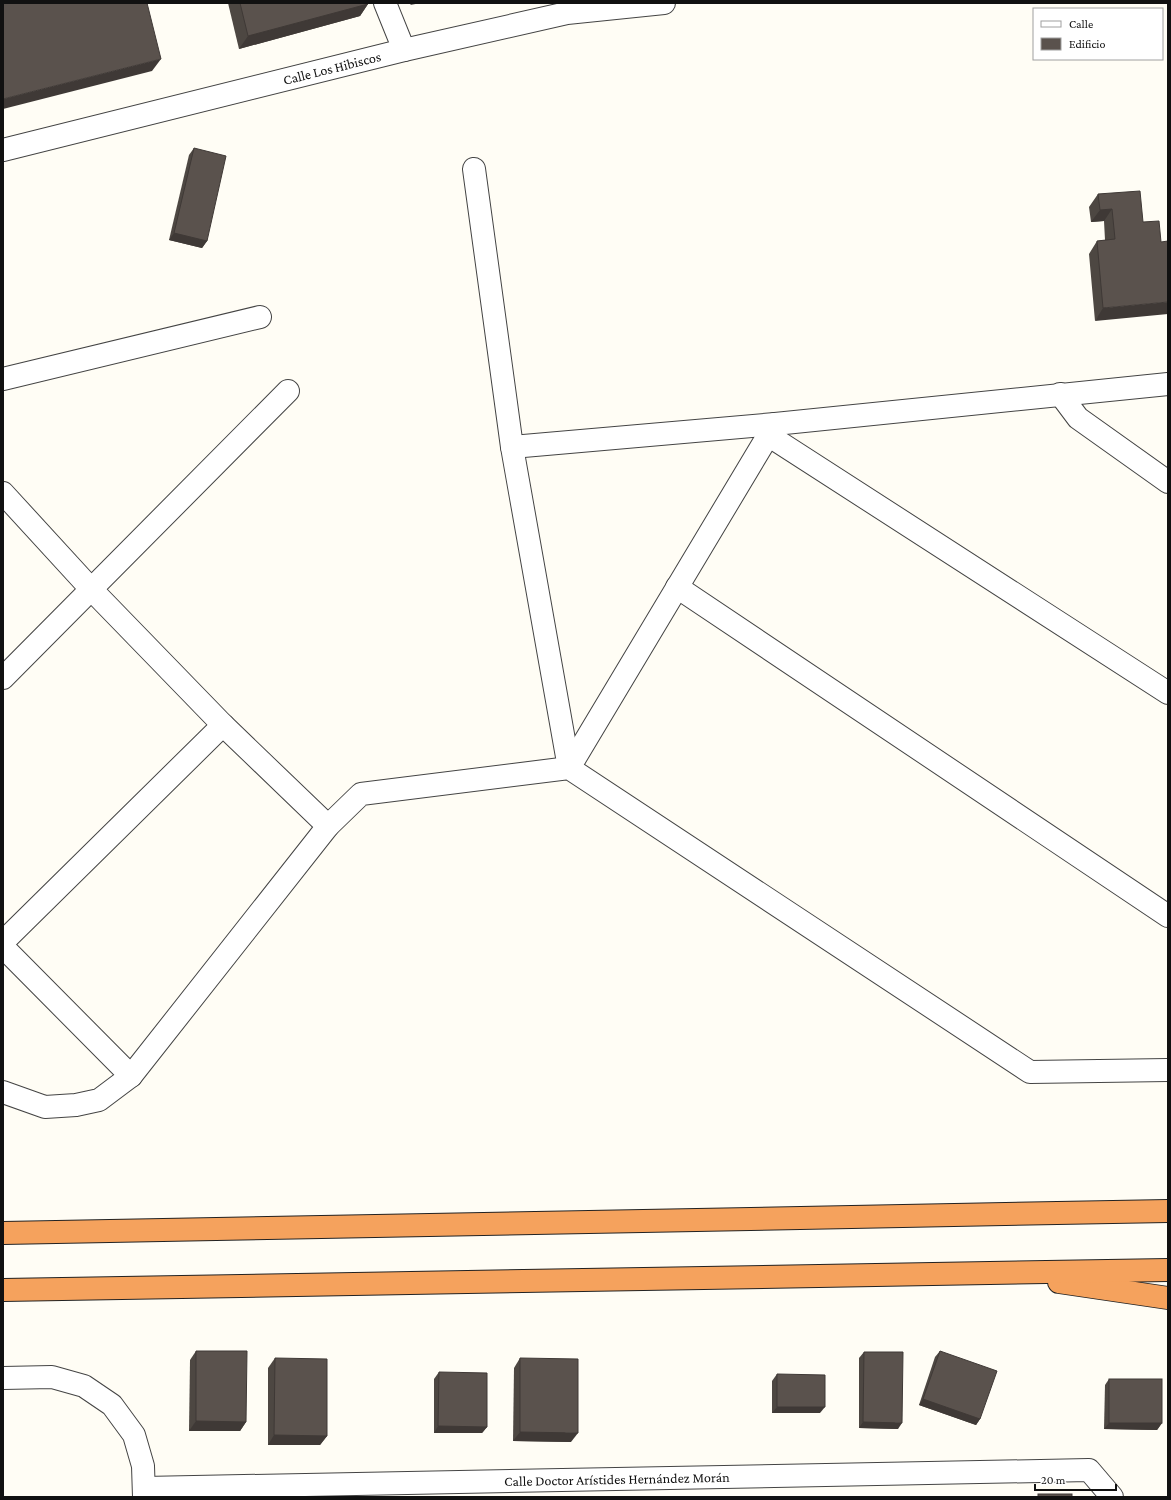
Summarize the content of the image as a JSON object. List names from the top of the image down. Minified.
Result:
{"streets":{"street":["Calle Los Hibiscos","Calle Doctor Arístides Hernández Morán"]},"legend":["Calle","Edificio"],"scale_bar":"20 m"}
